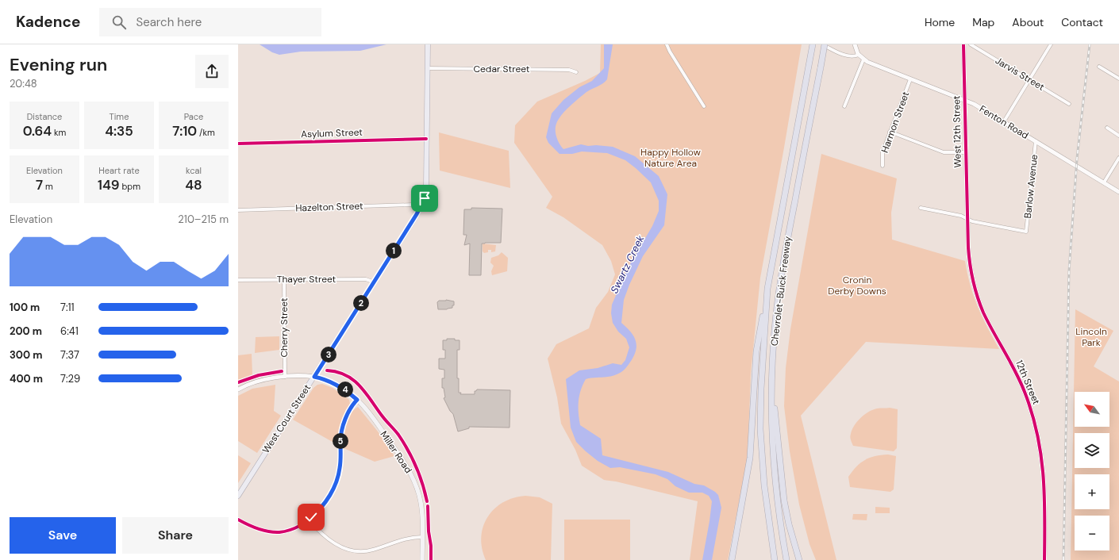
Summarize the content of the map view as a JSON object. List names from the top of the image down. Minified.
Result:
{"streets":{"highway":["Chevrolet-Buick Freeway"],"main road":["West Court Street","Miller Road"],"street":["Cedar Street","Jarvis Street","Harmon Street","Fenton Road","West 12th Street","Asylum Street","Barlow Avenue","Hazelton Street","Thayer Street","Cherry Street","12th Street"]},"crossings":[["Cedar Street","West Court Street"],["Harmon Street","Fenton Road"],["Fenton Road","West 12th Street"],["Fenton Road","Barlow Avenue"],["West 12th Street","Barlow Avenue"],["West 12th Street","12th Street"],["Asylum Street","West Court Street"],["Barlow Avenue","12th Street"],["Hazelton Street","West Court Street"],["Thayer Street","Cherry Street"],["Thayer Street","West Court Street"],["West Court Street","Miller Road"]],"water":["Swartz Creek"],"parks":["Happy Hollow Nature Area","Cronin Derby Downs","Lincoln Park"],"north":"top left","page":{"header":"Kadence","search":"Search here","nav":["Home","Map","About","Contact"],"heading":["Evening run","20:48"],"stats":[["Distance","0.64 km"],["Time","4:35"],["Pace","7:10 /km"],["Elevation","7 m"],["Heart rate","149 bpm"],["kcal","48"]],"chart":["Elevation","210–215 m"],"pins":["1","2","3","4","5"],"list":[{"name":"100 m","note":"7:11"},{"name":"200 m","note":"6:41"},{"name":"300 m","note":"7:37"},{"name":"400 m","note":"7:29"}],"map_buttons":["+","−"],"buttons":["Save","Share"]}}
